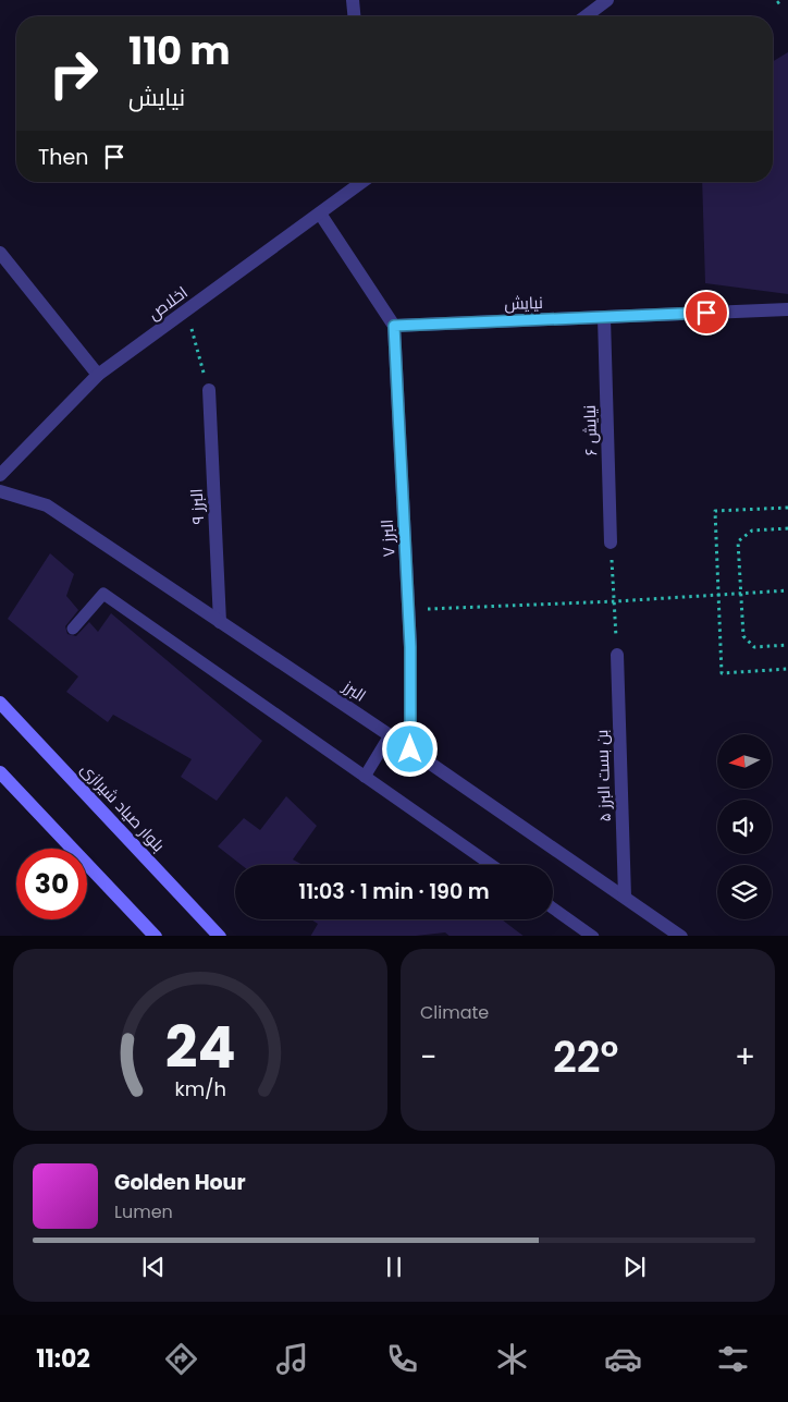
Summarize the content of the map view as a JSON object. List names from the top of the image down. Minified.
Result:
{"streets":{"main road":["بلوار صیاد شیرازی"],"street":["اخلاص","نیایش","نیایش ۶","البرز ۹","البرز ۷","البرز","بن بست البرز ۵"]},"crossings":[["نیایش","نیایش ۶"],["نیایش","البرز ۷"],["البرز ۹","البرز"],["البرز ۷","البرز"],["البرز","بن بست البرز ۵"]],"north":"left","page":{"turn":["110 m","نیایش"],"then":"Then","limit":"30","trip":"11:03 · 1 min · 190 m","tile":"Climate","heat":["−","22°","+"],"song":["Golden Hour","Lumen"],"tabs":"11:02","gauge":["24","km/h"]}}
